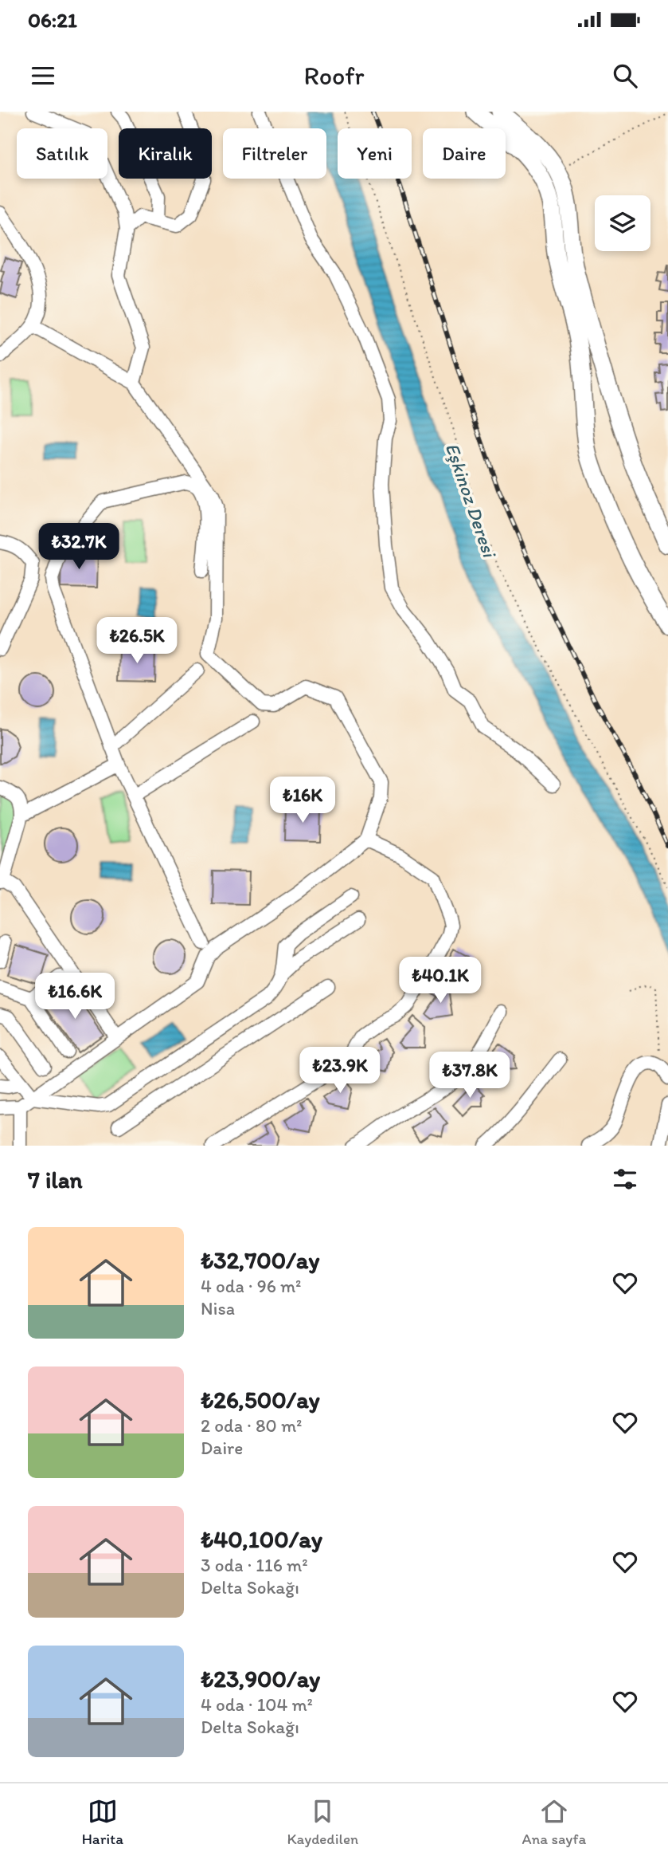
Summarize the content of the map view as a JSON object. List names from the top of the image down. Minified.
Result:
{"water":["Eşkinoz Deresi"],"page":{"status":"06:21","header":"Roofr","chip":["Satılık","Kiralık","Filtreler","Yeni","Daire"],"price":["₺32.7K","₺26.5K","₺16K","₺40.1K","₺16.6K","₺23.9K","₺37.8K"],"heading":"7 ilan","list":[{"name":"₺32,700/ay","note":"4 oda · 96 m² · Nisa"},{"name":"₺26,500/ay","note":"2 oda · 80 m² · Daire"},{"name":"₺40,100/ay","note":"3 oda · 116 m² · Delta Sokağı"},{"name":"₺23,900/ay","note":"4 oda · 104 m² · Delta Sokağı"}],"tabs":["Harita","Kaydedilen","Ana sayfa"]}}
